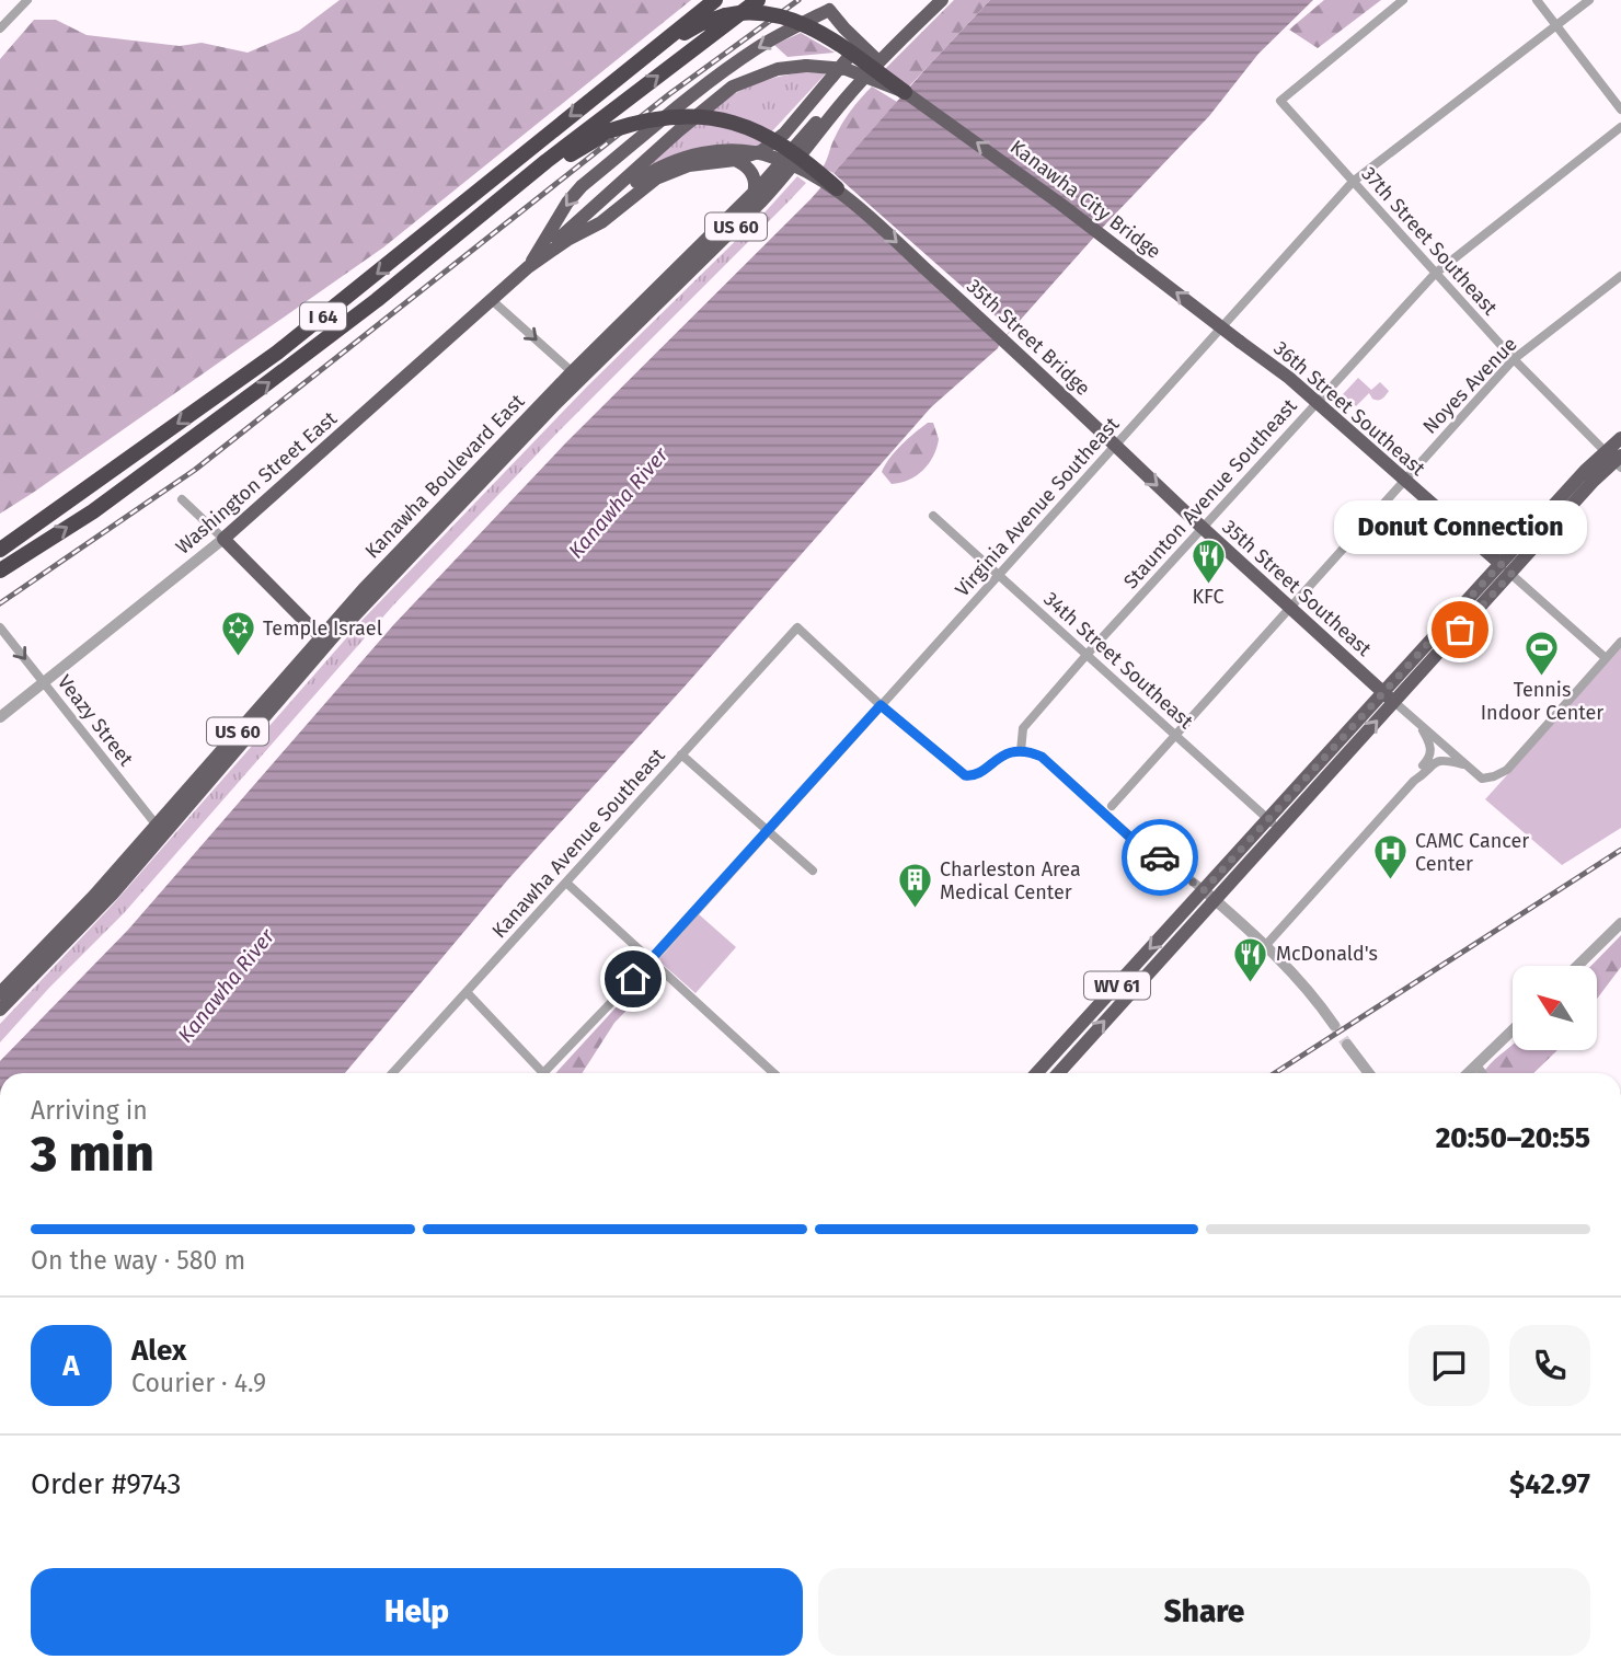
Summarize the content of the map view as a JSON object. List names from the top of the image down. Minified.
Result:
{"streets":{"highway":["I 64"],"main road":["Kanawha City Bridge","US 60","35th Street Bridge","36th Street Southeast","Kanawha Boulevard East","Washington Street East","35th Street Southeast","WV 61"],"street":["37th Street Southeast","Noyes Avenue","Staunton Avenue Southeast","Virginia Avenue Southeast","34th Street Southeast","Veazy Street","Kanawha Avenue Southeast"]},"crossings":[["Kanawha City Bridge","36th Street Southeast"],["Kanawha City Bridge","Washington Street East"],["37th Street Southeast","Noyes Avenue"],["37th Street Southeast","Staunton Avenue Southeast"],["37th Street Southeast","Virginia Avenue Southeast"],["37th Street Southeast","WV 61"],["35th Street Bridge","Washington Street East"],["35th Street Bridge","35th Street Southeast"],["Noyes Avenue","36th Street Southeast"],["Noyes Avenue","35th Street Southeast"],["Noyes Avenue","34th Street Southeast"],["36th Street Southeast","Staunton Avenue Southeast"],["36th Street Southeast","35th Street Southeast"],["36th Street Southeast","WV 61"],["Kanawha Boulevard East","Veazy Street"],["Washington Street East","Veazy Street"],["Staunton Avenue Southeast","35th Street Southeast"],["Staunton Avenue Southeast","34th Street Southeast"],["Virginia Avenue Southeast","34th Street Southeast"],["Virginia Avenue Southeast","Kanawha Avenue Southeast"],["35th Street Southeast","WV 61"],["34th Street Southeast","WV 61"]],"one_way":["Kanawha City Bridge","35th Street Bridge"],"water":["Kanawha River"],"places":{"restaurant":["KFC","McDonald's"],"other":["Donut Connection"],"synagogue":["Temple Israel"],"sports":["Tennis Indoor Center"],"hospital":["CAMC Cancer Center"],"building":["Charleston Area Medical Center"]},"north":"top left","page":{"bubble":"Donut Connection","heading":["3 min","Arriving in","20:50–20:55"],"panel":["Alex","Courier · 4.9","Order #9743","$42.97"],"bar":"On the way · 580 m","round":"A","buttons":["Help","Share"]}}
